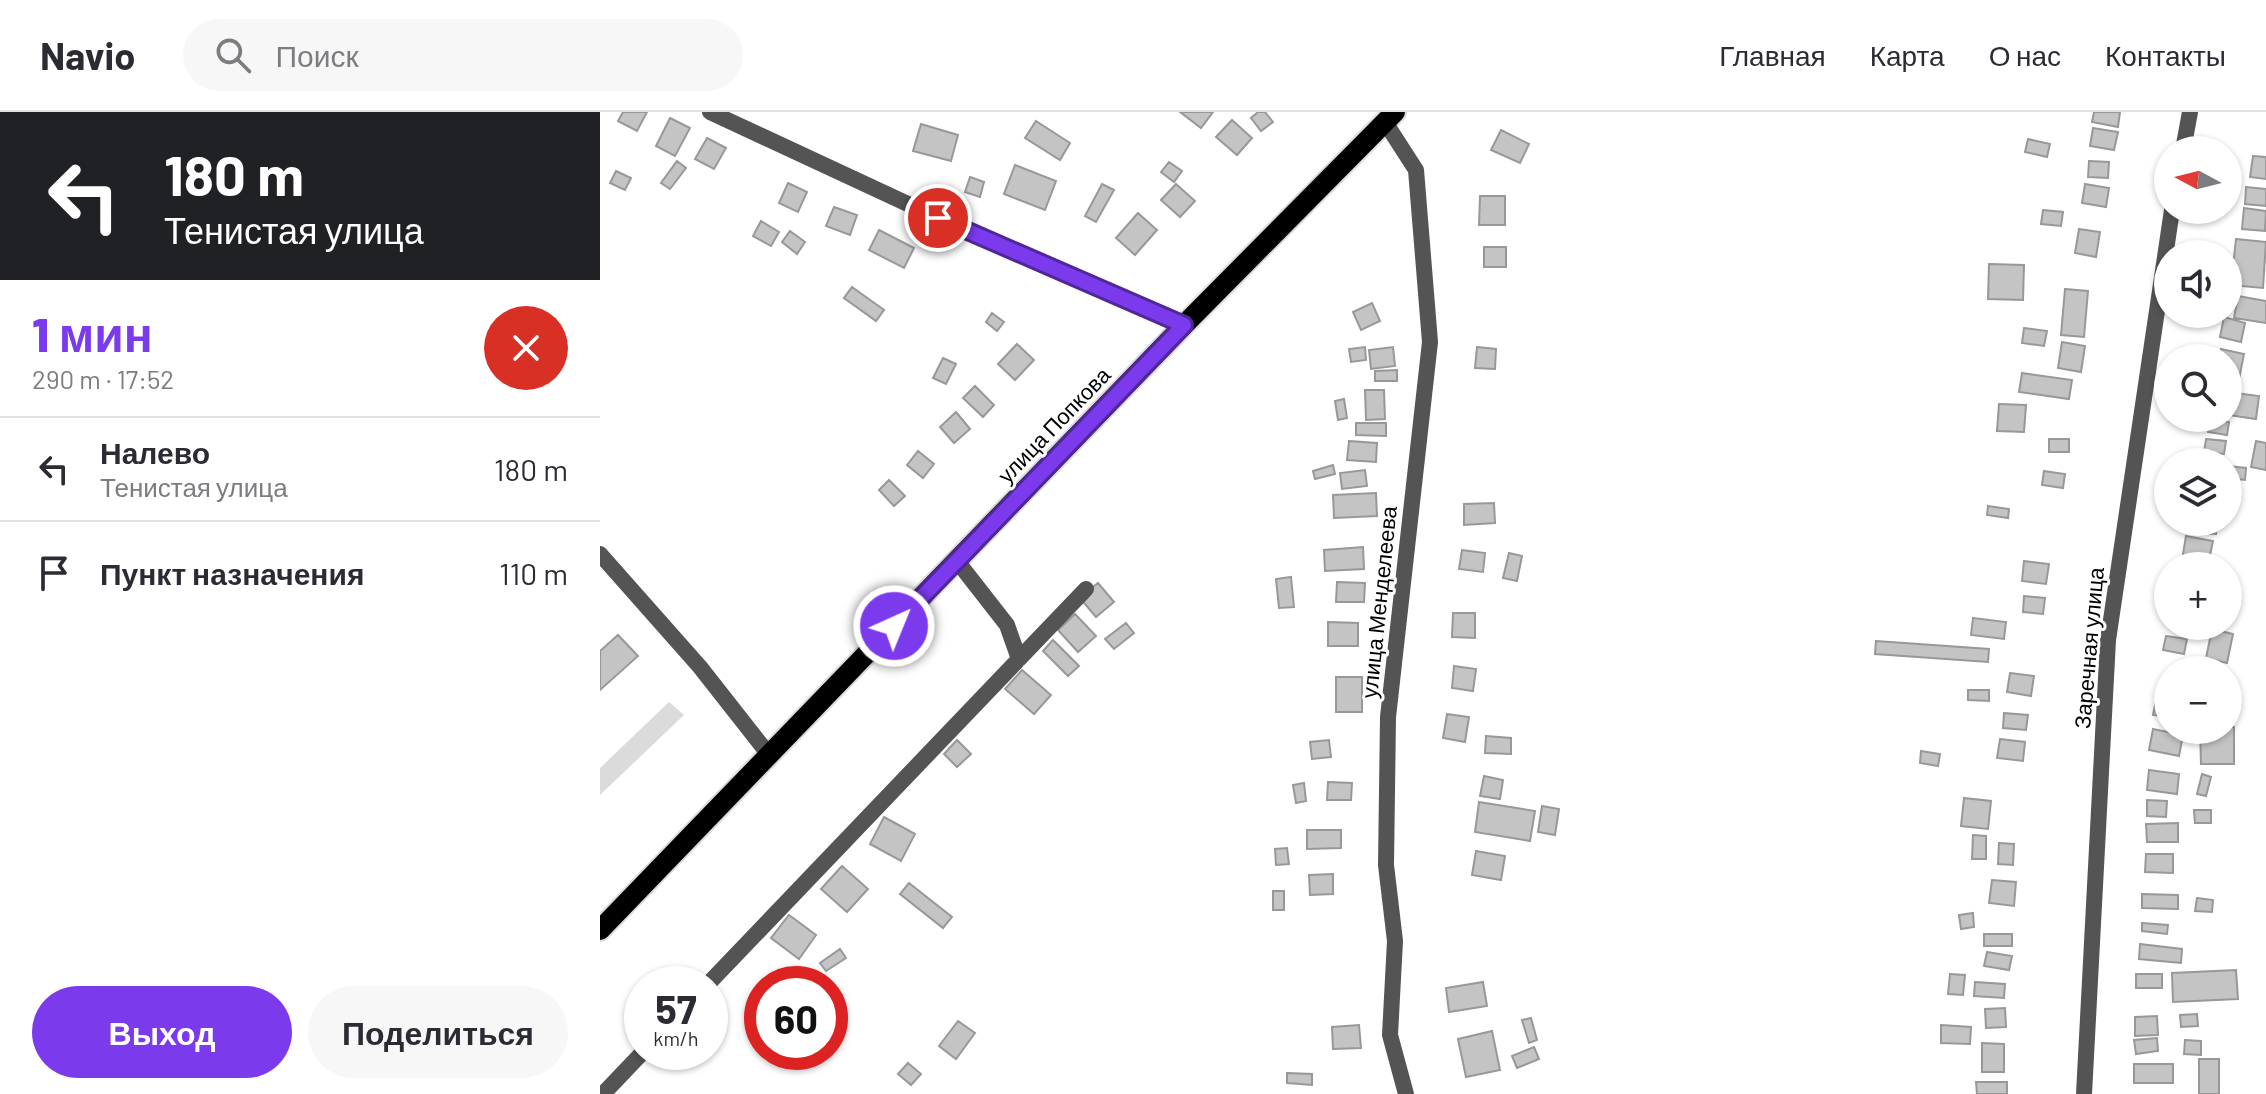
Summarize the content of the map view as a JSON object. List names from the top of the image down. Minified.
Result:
{"streets":{"main road":["улица Попкова"],"street":["улица Менделеева","Заречная улица"]},"crossings":[["улица Попкова","улица Менделеева"]],"north":"left","page":{"header":"Navio","search":"Поиск","nav":["Главная","Карта","О нас","Контакты"],"turn":["180 m","Тенистая улица"],"map_buttons":["+","−"],"heading":["1 мин","290 m · 17:52"],"list":[{"name":"Налево","note":"Тенистая улица","value":"180 m"},{"name":"Пункт назначения","value":"110 m"}],"speed":"57 km/h","limit":"60","buttons":["Выход","Поделиться"]}}
